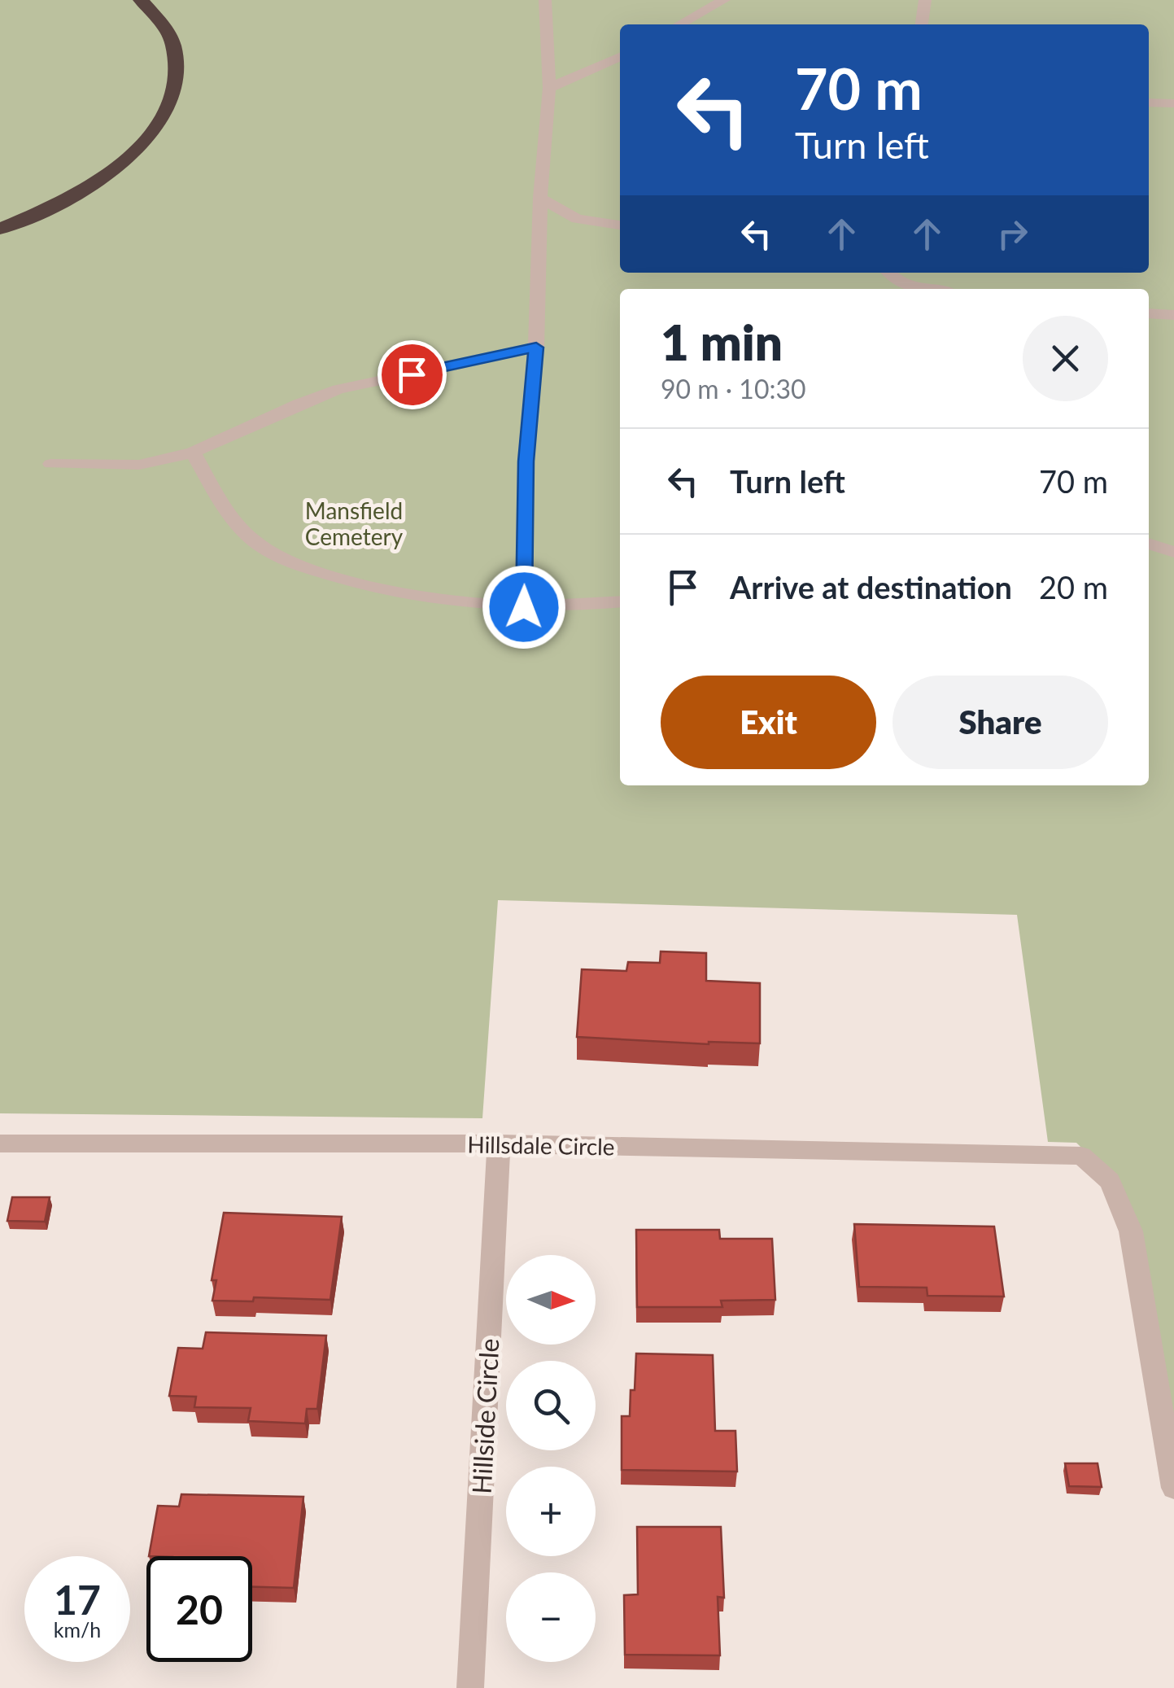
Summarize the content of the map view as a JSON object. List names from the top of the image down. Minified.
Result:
{"streets":{"street":["Hillsdale Circle","Hillside Circle"]},"crossings":[["Hillsdale Circle","Hillside Circle"]],"parks":["Mansfield Cemetery"],"north":"right","page":{"turn":["70 m","Turn left"],"heading":["1 min","90 m · 10:30"],"list":[{"name":"Turn left","value":"70 m"},{"name":"Arrive at destination","value":"20 m"}],"buttons":["Exit","Share"],"map_buttons":["+","−"],"speed":"17 km/h","limit":"20"}}
